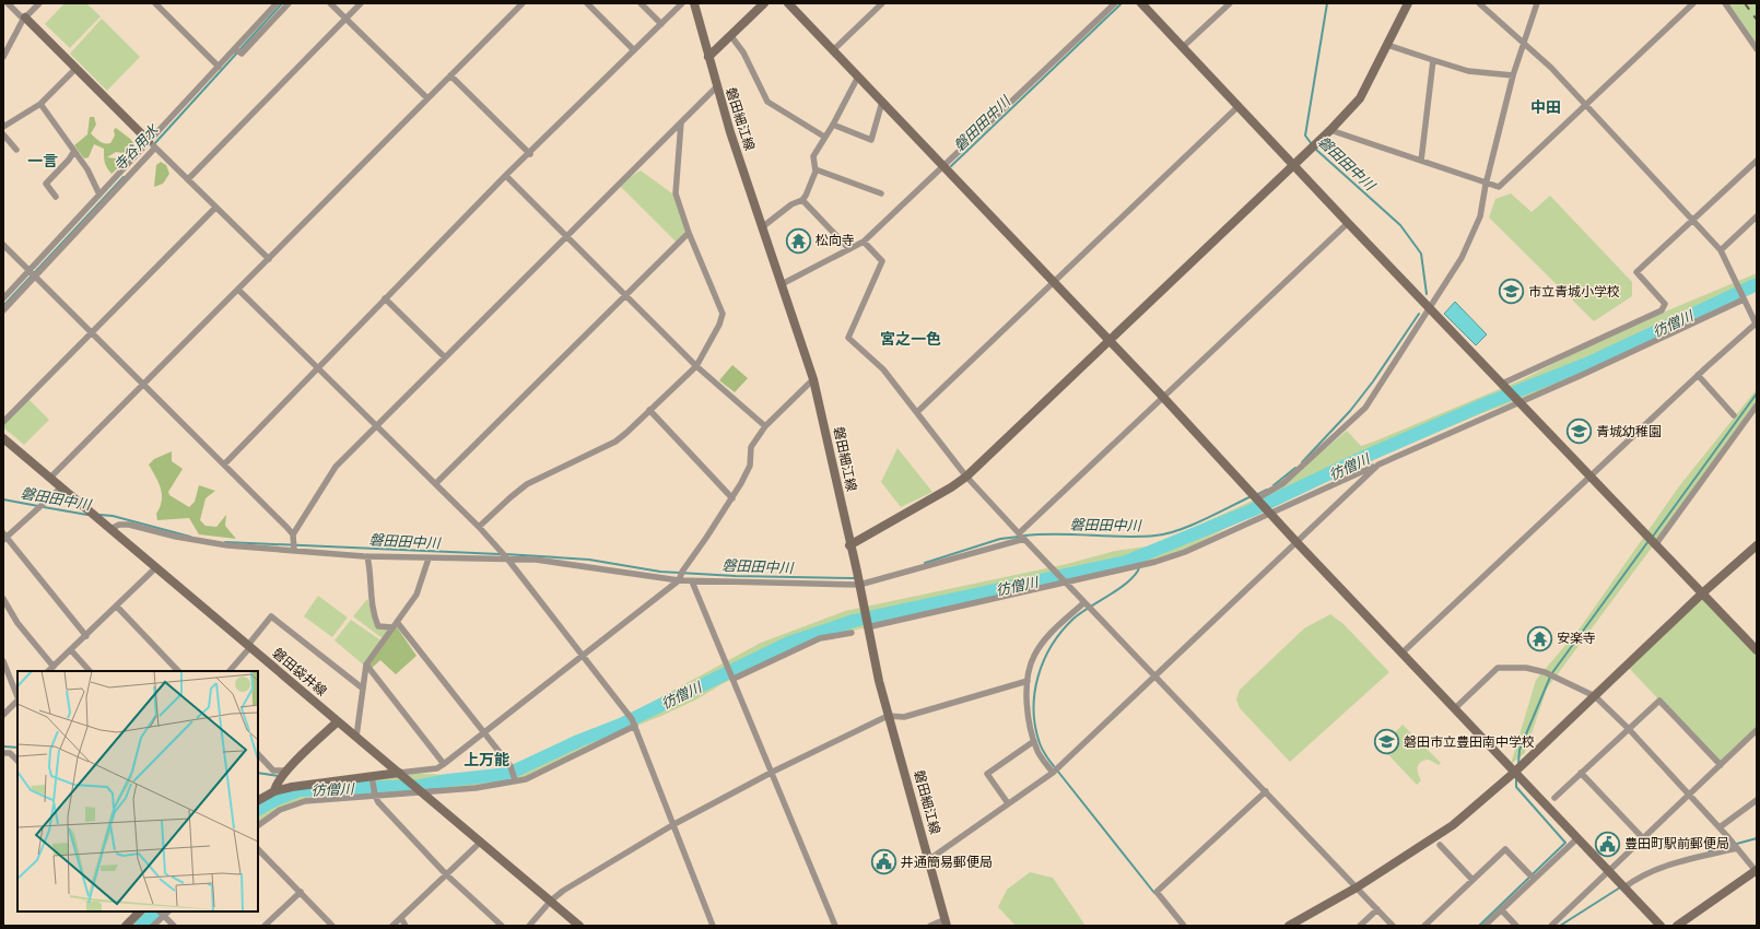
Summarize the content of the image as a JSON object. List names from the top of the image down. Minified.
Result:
{"streets":{"street":["磐田細江線","磐田袋井線"]},"districts":["中田","一言","宮之一色","上万能"],"water":["磐田田中川","寺谷用水","彷僧川"],"places":{"temple":["松向寺","安楽寺"],"school or university":["市立青城小学校","青城幼稚園","磐田市立豊田南中学校"],"public building":["豊田町駅前郵便局","井通簡易郵便局"]}}
